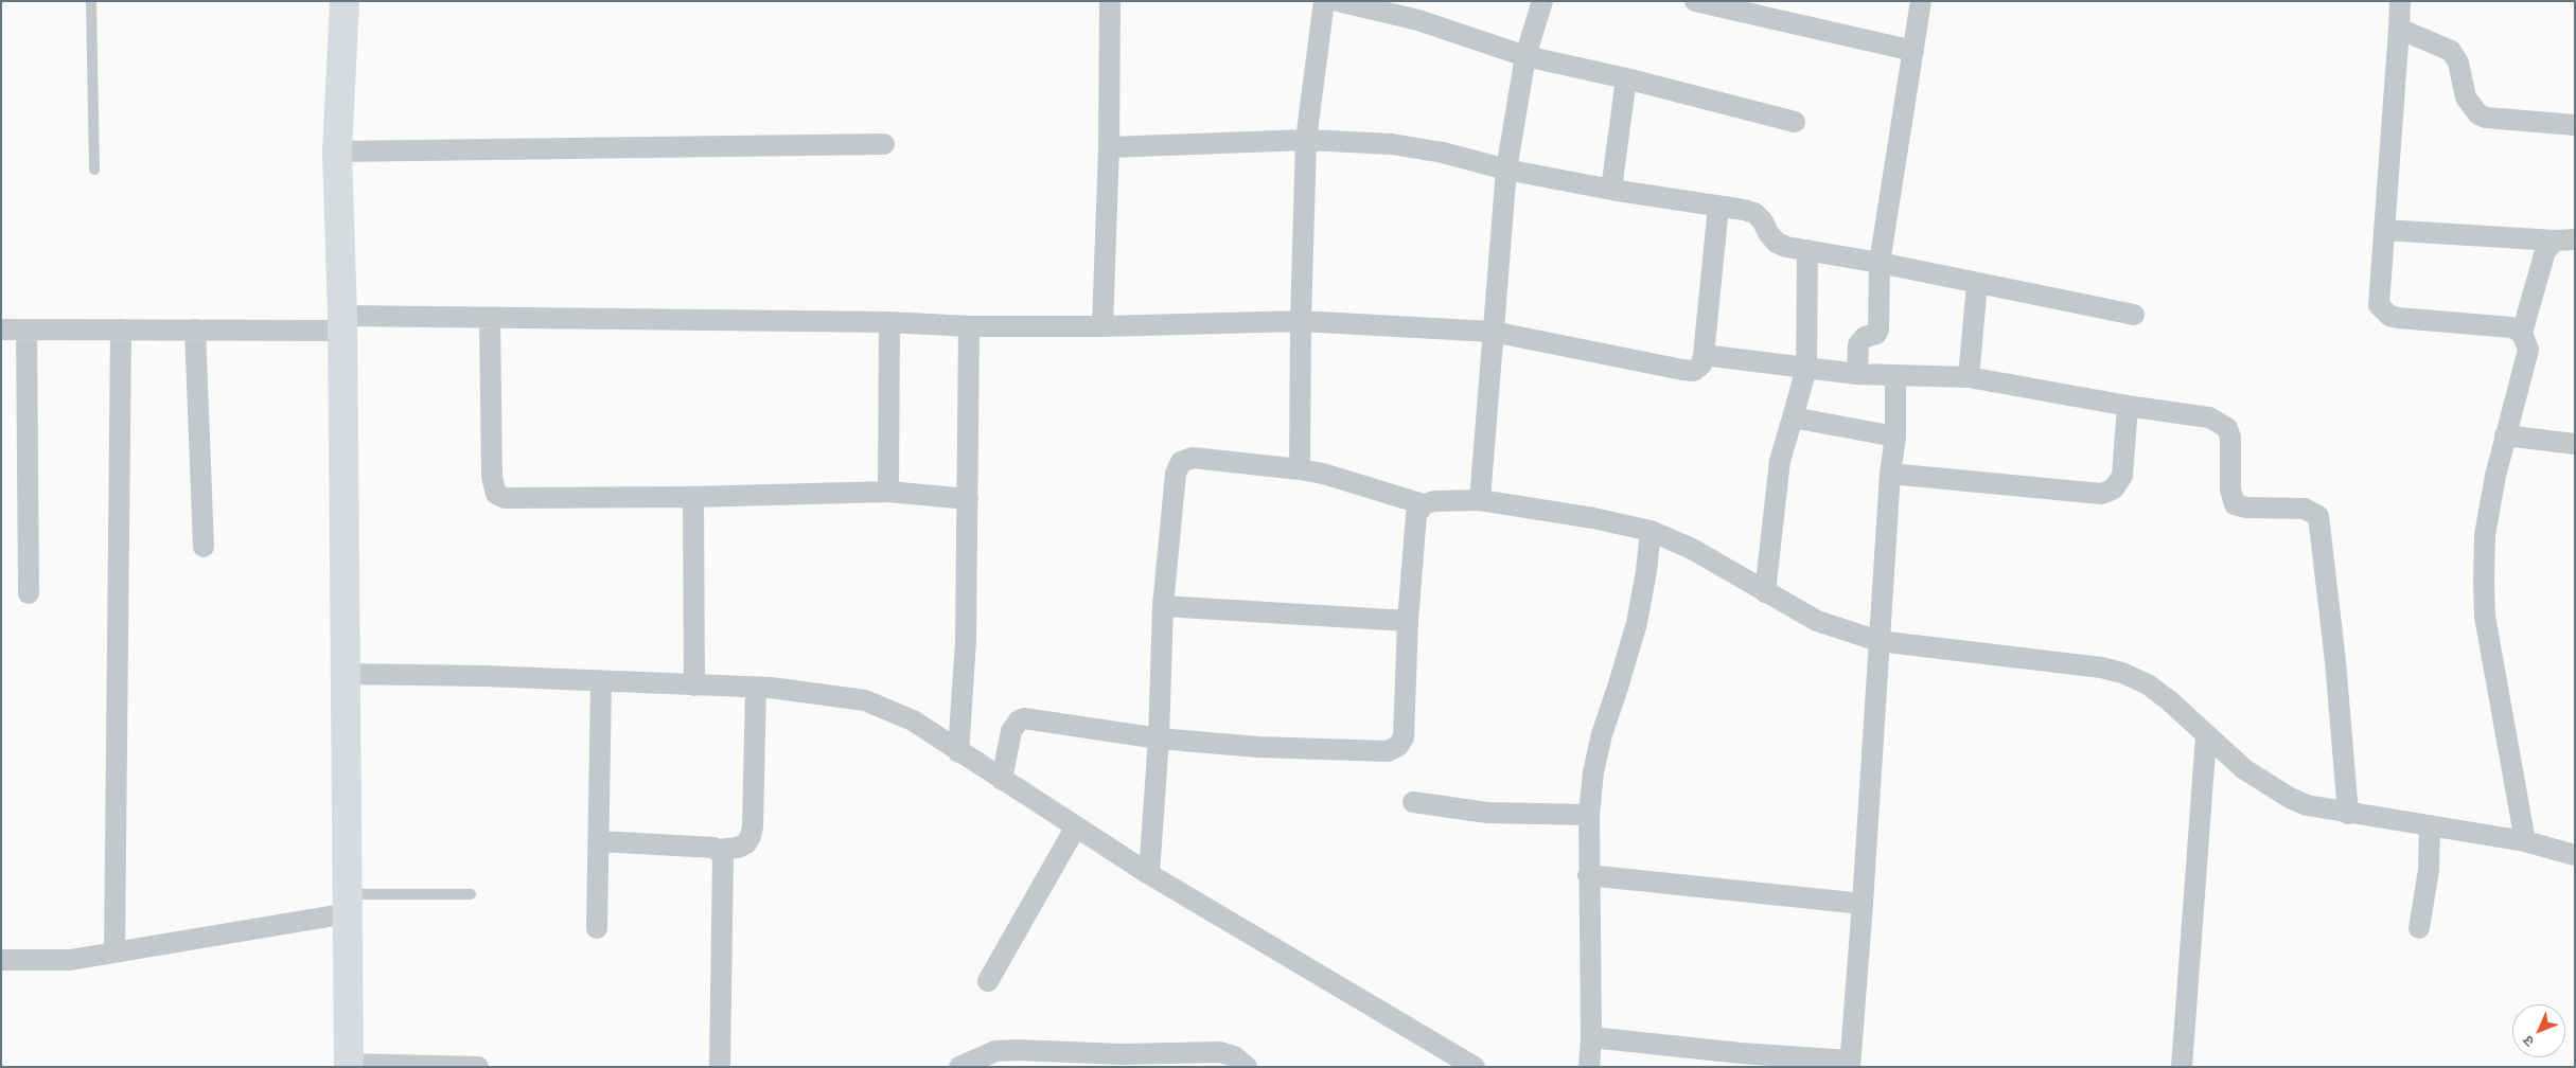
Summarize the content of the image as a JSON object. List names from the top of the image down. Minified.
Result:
{"north":"bottom left"}
